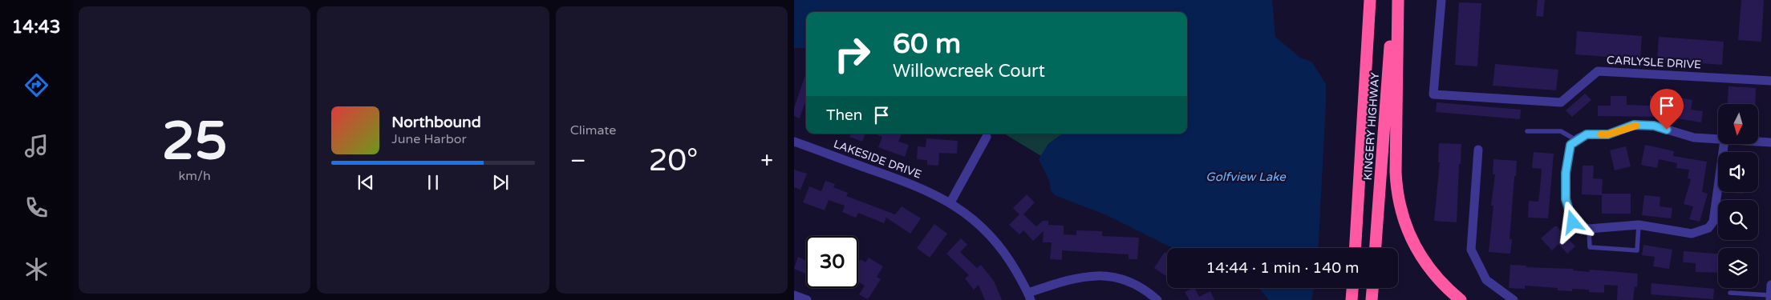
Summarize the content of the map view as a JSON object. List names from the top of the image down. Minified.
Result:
{"streets":{"highway":["KINGERY HIGHWAY"],"street":["CARLYSLE DRIVE","LAKESIDE DRIVE"]},"water":["Golfview Lake"],"north":"bottom","page":{"tabs":"14:43","tile":[["25","km/h"],"Climate"],"turn":["60 m","Willowcreek Court"],"then":"Then","song":["Northbound","June Harbor"],"heat":["−","20°","+"],"limit":"30","trip":"14:44 · 1 min · 140 m"}}
